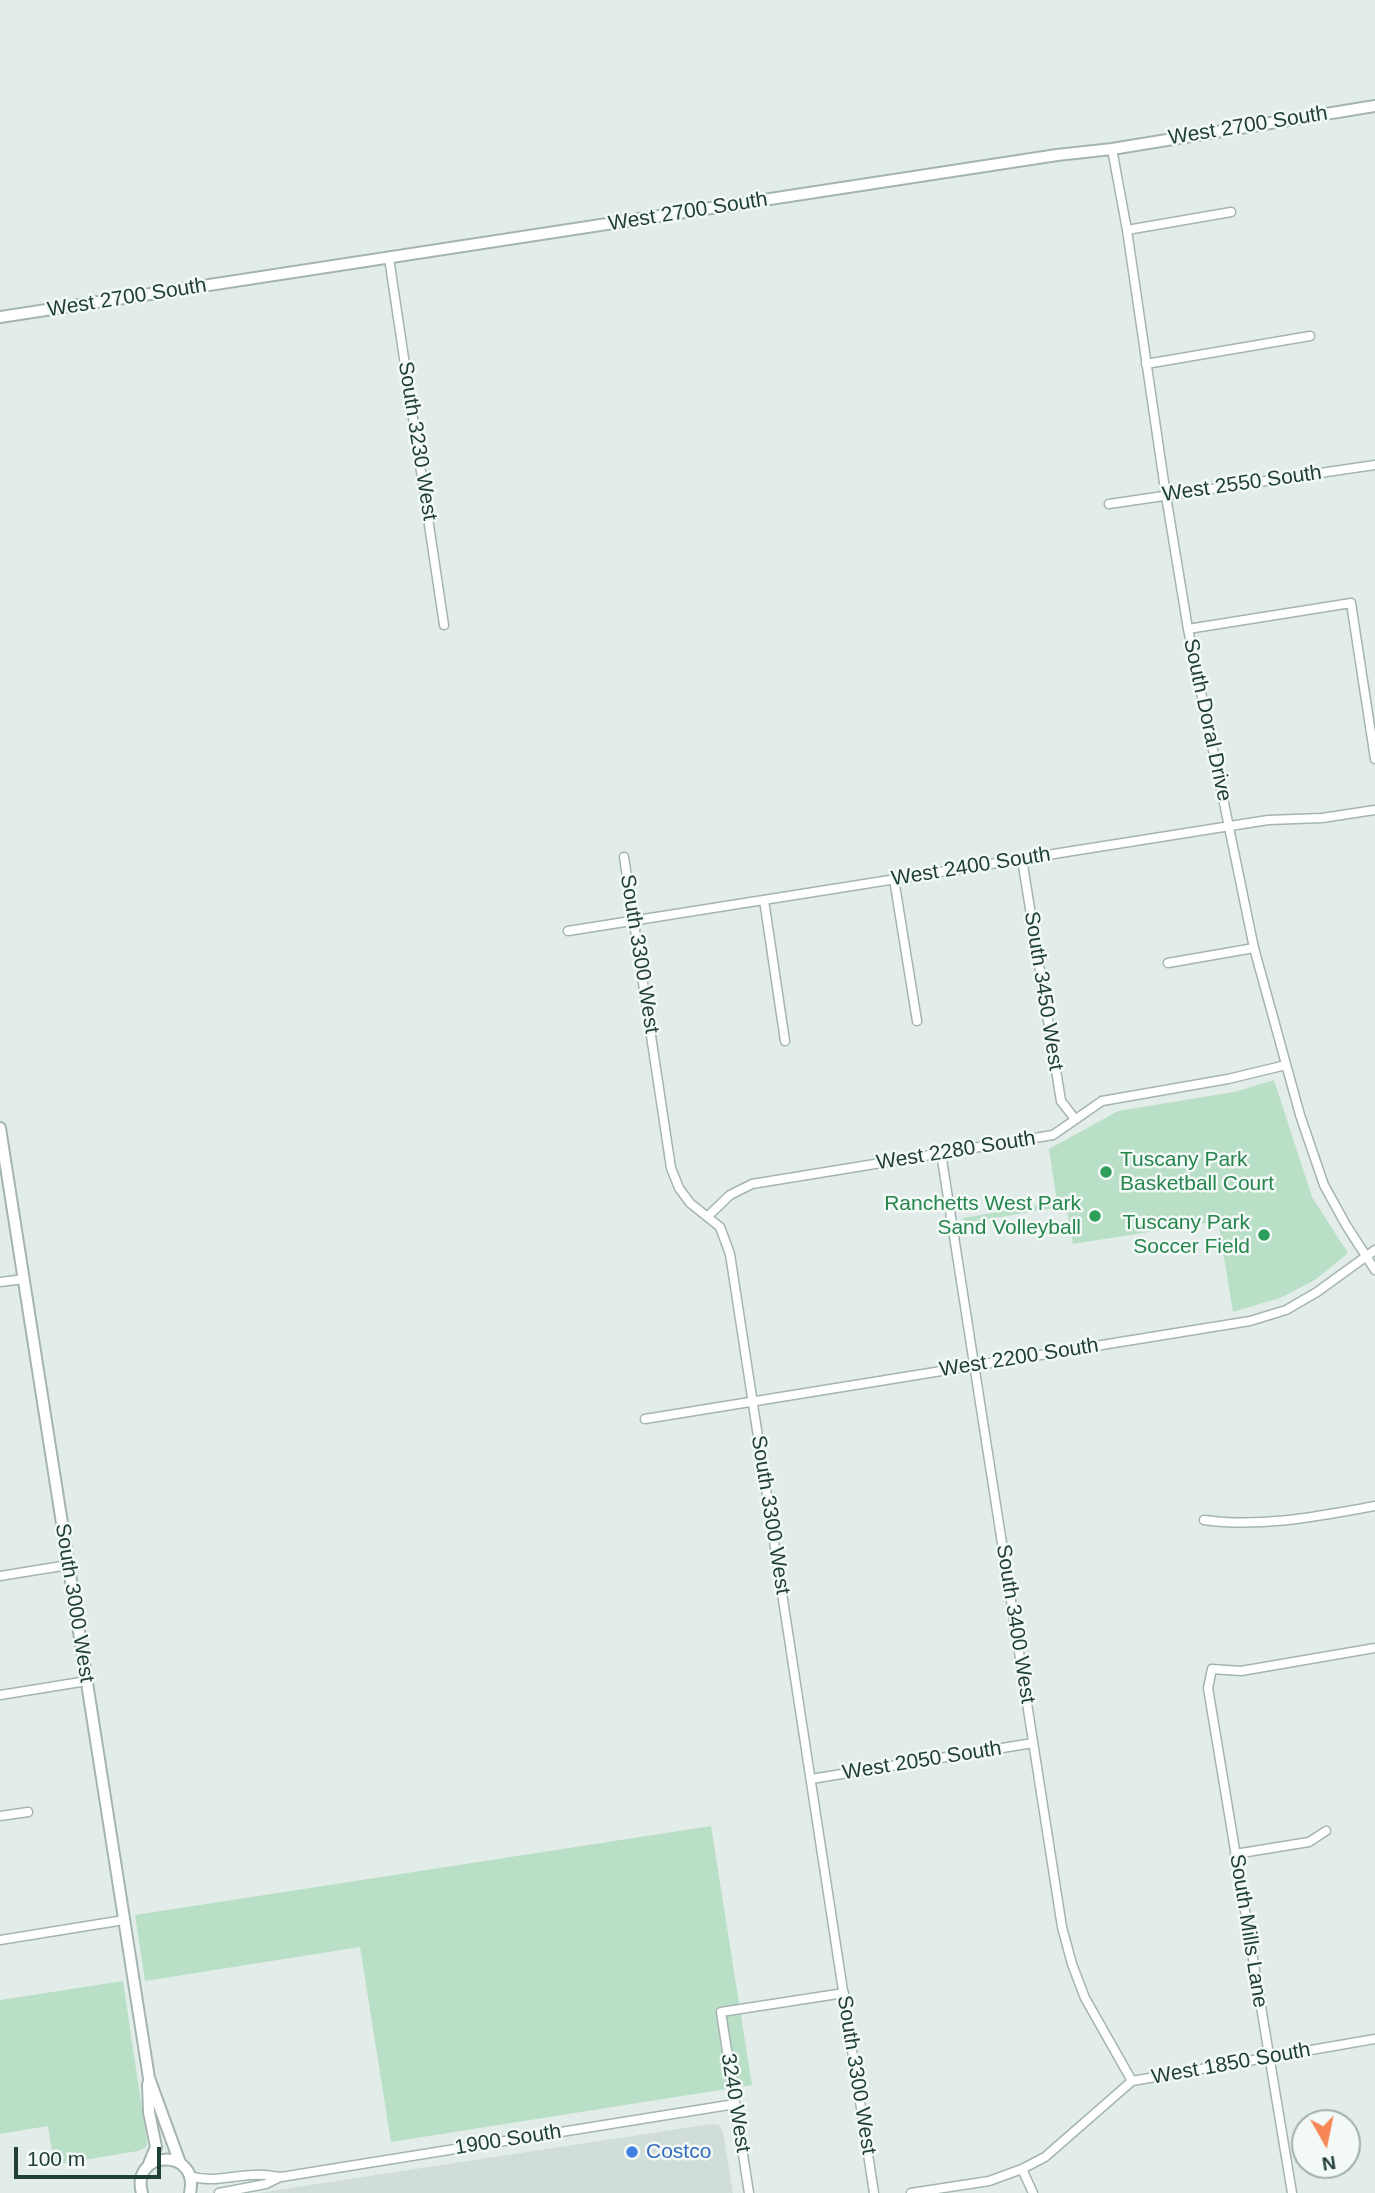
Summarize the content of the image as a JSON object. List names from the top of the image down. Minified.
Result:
{"streets":{"street":["West 2700 South","South 3230 West","West 2550 South","South Doral Drive","West 2400 South","South 3300 West","South 3450 West","West 2280 South","West 2200 South","South 3000 West","South 3400 West","West 2050 South","South Mills Lane","West 1850 South","3240 West","1900 South"]},"crossings":[["West 2700 South","South 3230 West"],["West 2700 South","South Doral Drive"],["West 2550 South","South Doral Drive"],["South Doral Drive","West 2400 South"],["South Doral Drive","West 2280 South"],["South Doral Drive","West 2200 South"],["West 2400 South","South 3300 West"],["West 2400 South","South 3450 West"],["South 3300 West","West 2280 South"],["South 3300 West","West 2200 South"],["South 3300 West","West 2050 South"],["South 3300 West","3240 West"],["South 3450 West","West 2280 South"],["West 2280 South","South 3400 West"],["West 2200 South","South 3400 West"],["South 3400 West","West 2050 South"],["South 3400 West","West 1850 South"],["South Mills Lane","West 1850 South"],["3240 West","1900 South"]],"places":["Tuscany Park Basketball Court","Ranchetts West Park Sand Volleyball","Tuscany Park Soccer Field","Costco"],"scale_bar":"100 m","north":"bottom"}
